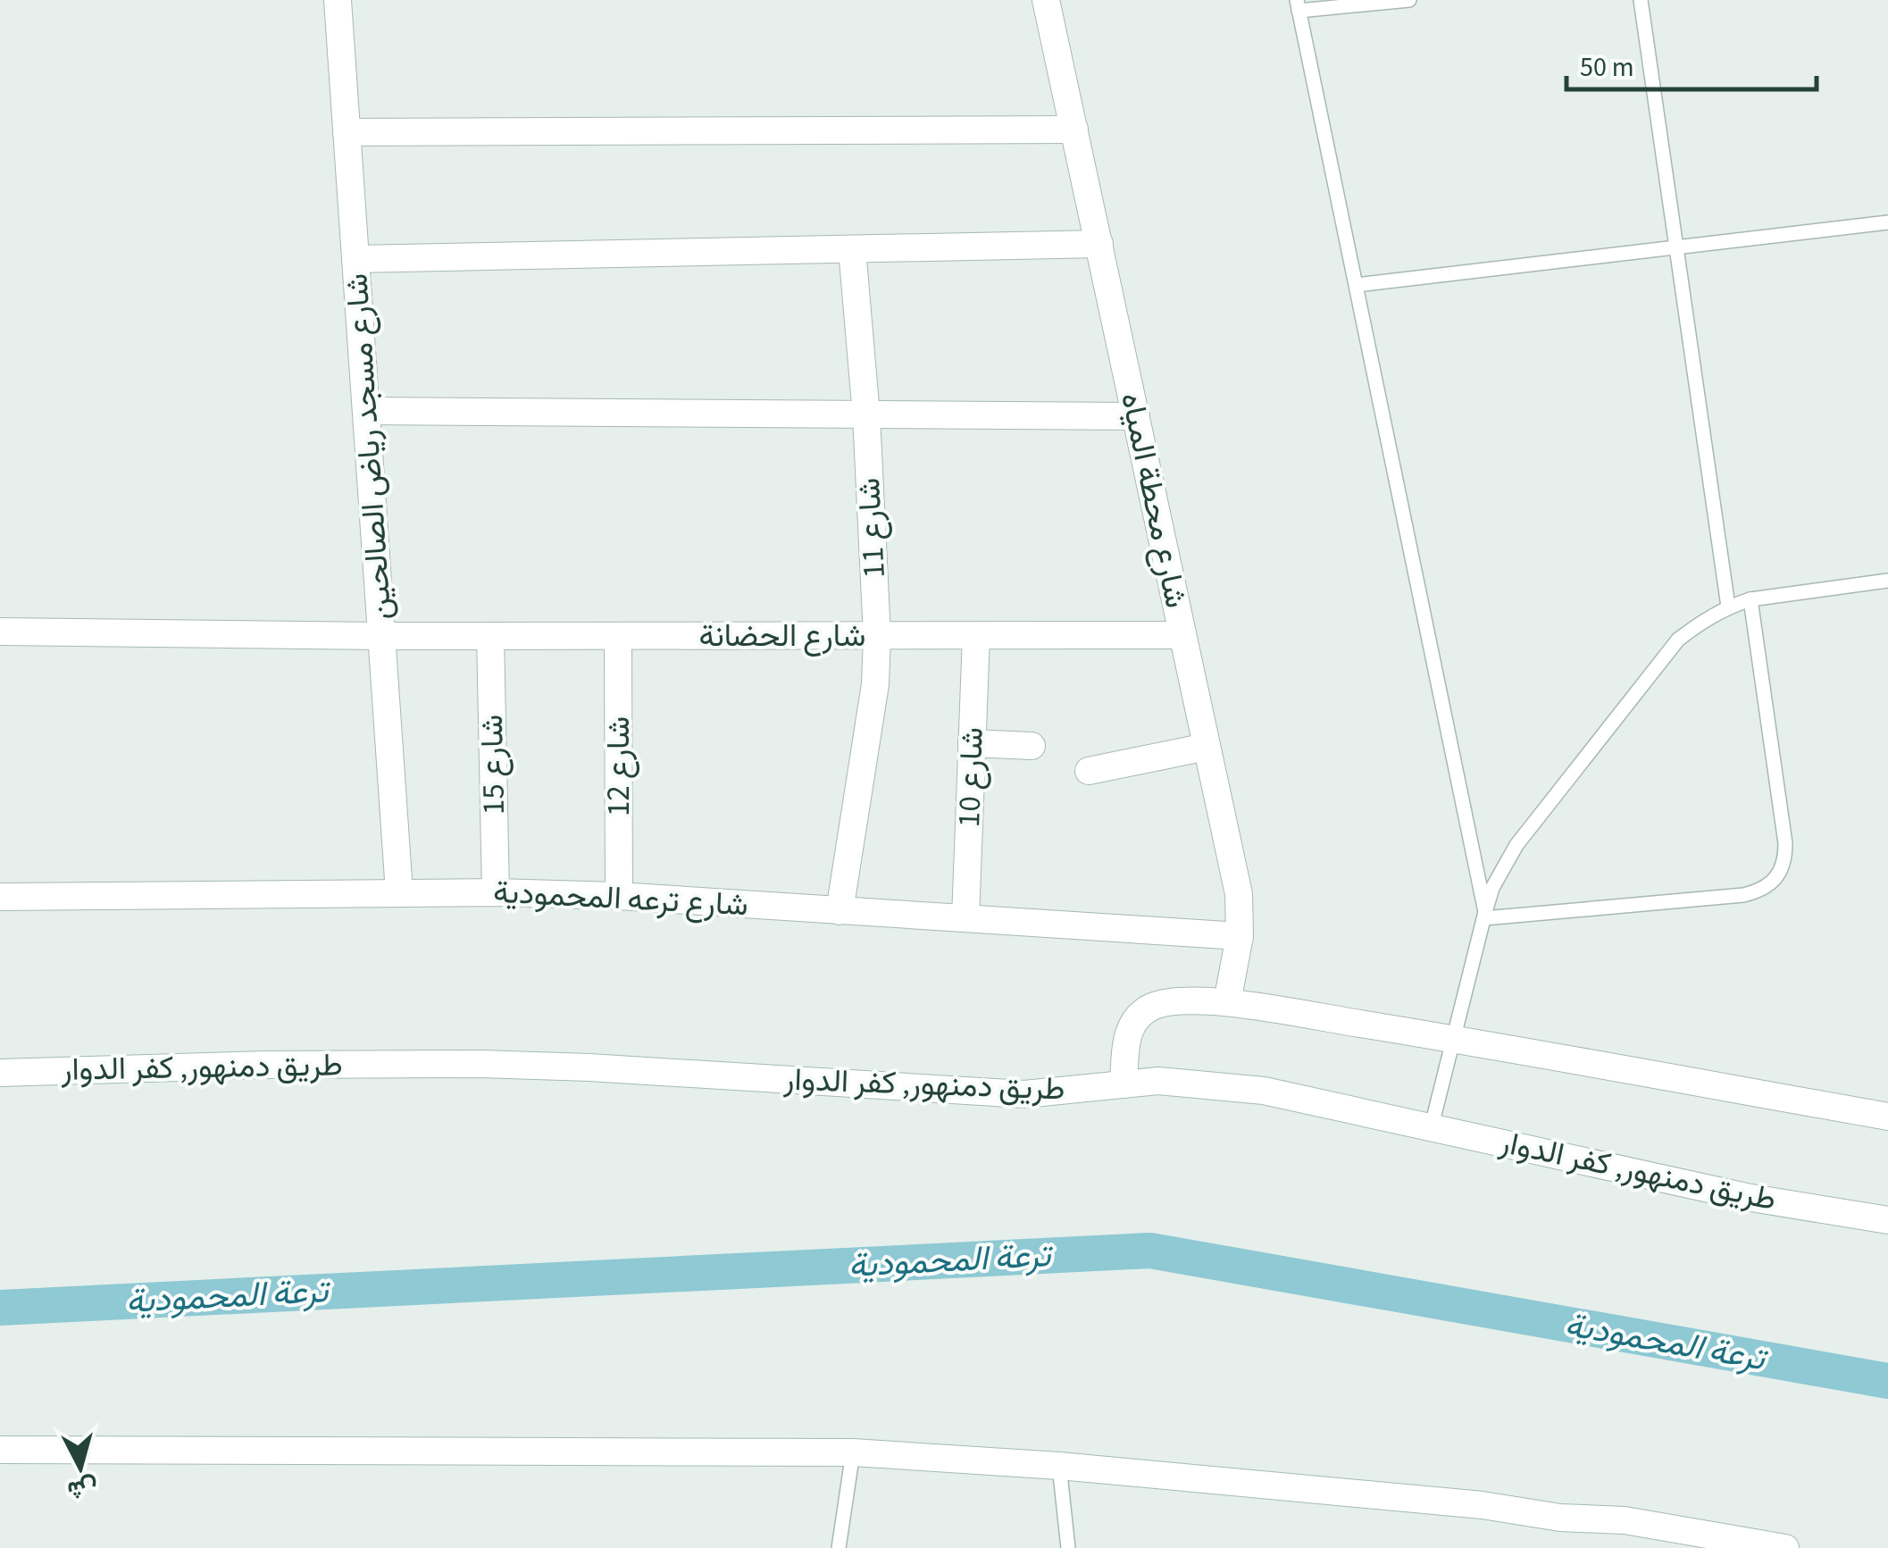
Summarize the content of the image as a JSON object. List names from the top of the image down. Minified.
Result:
{"streets":{"street":["شارع مسجد رياض الصالحين","شارع محطة المياه","شارع 11","شارع الحضانة","شارع 15","شارع 12","شارع 10","شارع ترعه المحمودية","طريق دمنهور, كفر الدوار"]},"crossings":[["شارع مسجد رياض الصالحين","شارع الحضانة"],["شارع مسجد رياض الصالحين","شارع ترعه المحمودية"],["شارع محطة المياه","شارع الحضانة"],["شارع محطة المياه","شارع ترعه المحمودية"],["شارع 11","شارع الحضانة"],["شارع 11","شارع ترعه المحمودية"],["شارع الحضانة","شارع 15"],["شارع الحضانة","شارع 12"],["شارع الحضانة","شارع 10"],["شارع 15","شارع ترعه المحمودية"],["شارع 12","شارع ترعه المحمودية"],["شارع 10","شارع ترعه المحمودية"]],"water":["ترعة المحمودية"],"scale_bar":"50 m","north":"bottom"}
